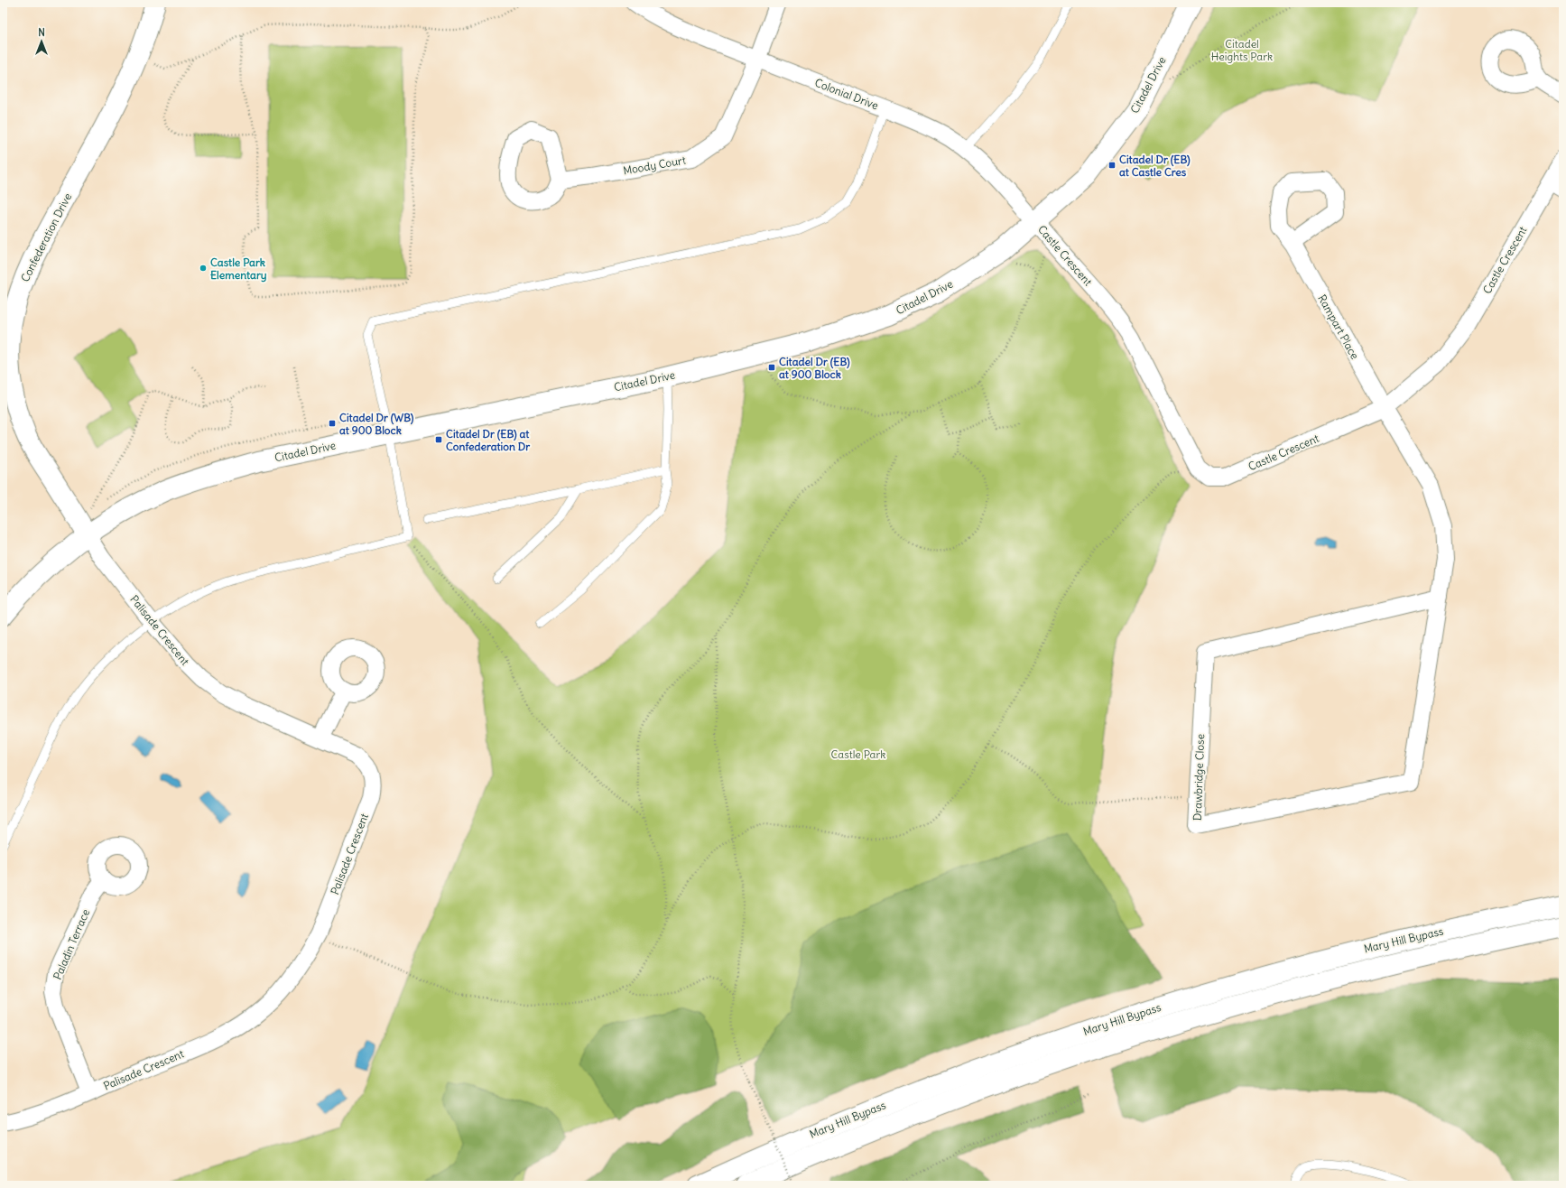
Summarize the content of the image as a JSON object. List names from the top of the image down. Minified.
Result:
{"streets":{"main road":["Citadel Drive","Confederation Drive","Mary Hill Bypass"],"street":["Colonial Drive","Moody Court","Castle Crescent","Rampart Place","Palisade Crescent","Drawbridge Close","Paladin Terrace"]},"crossings":[["Citadel Drive","Colonial Drive"],["Citadel Drive","Confederation Drive"],["Citadel Drive","Castle Crescent"],["Citadel Drive","Palisade Crescent"],["Colonial Drive","Moody Court"],["Colonial Drive","Castle Crescent"],["Confederation Drive","Palisade Crescent"],["Castle Crescent","Rampart Place"],["Castle Crescent","Drawbridge Close"],["Rampart Place","Drawbridge Close"],["Palisade Crescent","Paladin Terrace"]],"parks":["Citadel Heights Park","Castle Park"],"places":{"transit":["Citadel Dr (EB) at Castle Cres","Citadel Dr (EB) at 900 Block","Citadel Dr (WB) at 900 Block","Citadel Dr (EB) at Confederation Dr"],"other":["Castle Park Elementary"]},"north":"top"}
